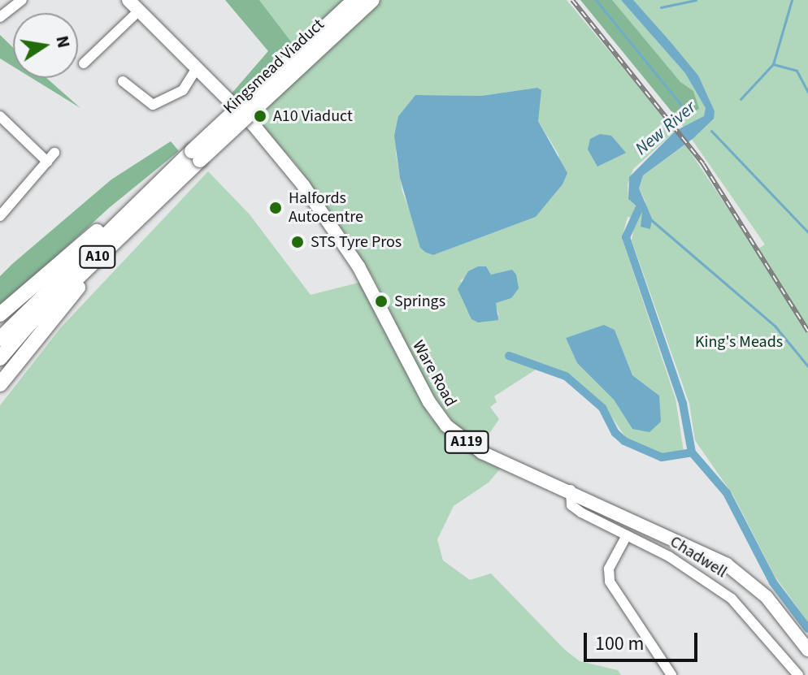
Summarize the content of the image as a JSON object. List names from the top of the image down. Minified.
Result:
{"streets":{"highway":["Kingsmead Viaduct","A10"],"main road":["Ware Road","A119"],"street":["Chadwell"]},"crossings":[["Kingsmead Viaduct","A10"],["Ware Road","Chadwell"]],"water":["New River"],"parks":["King's Meads"],"places":["A10 Viaduct","Halfords Autocentre","STS Tyre Pros","Springs"],"scale_bar":"100 m","north":"right"}
